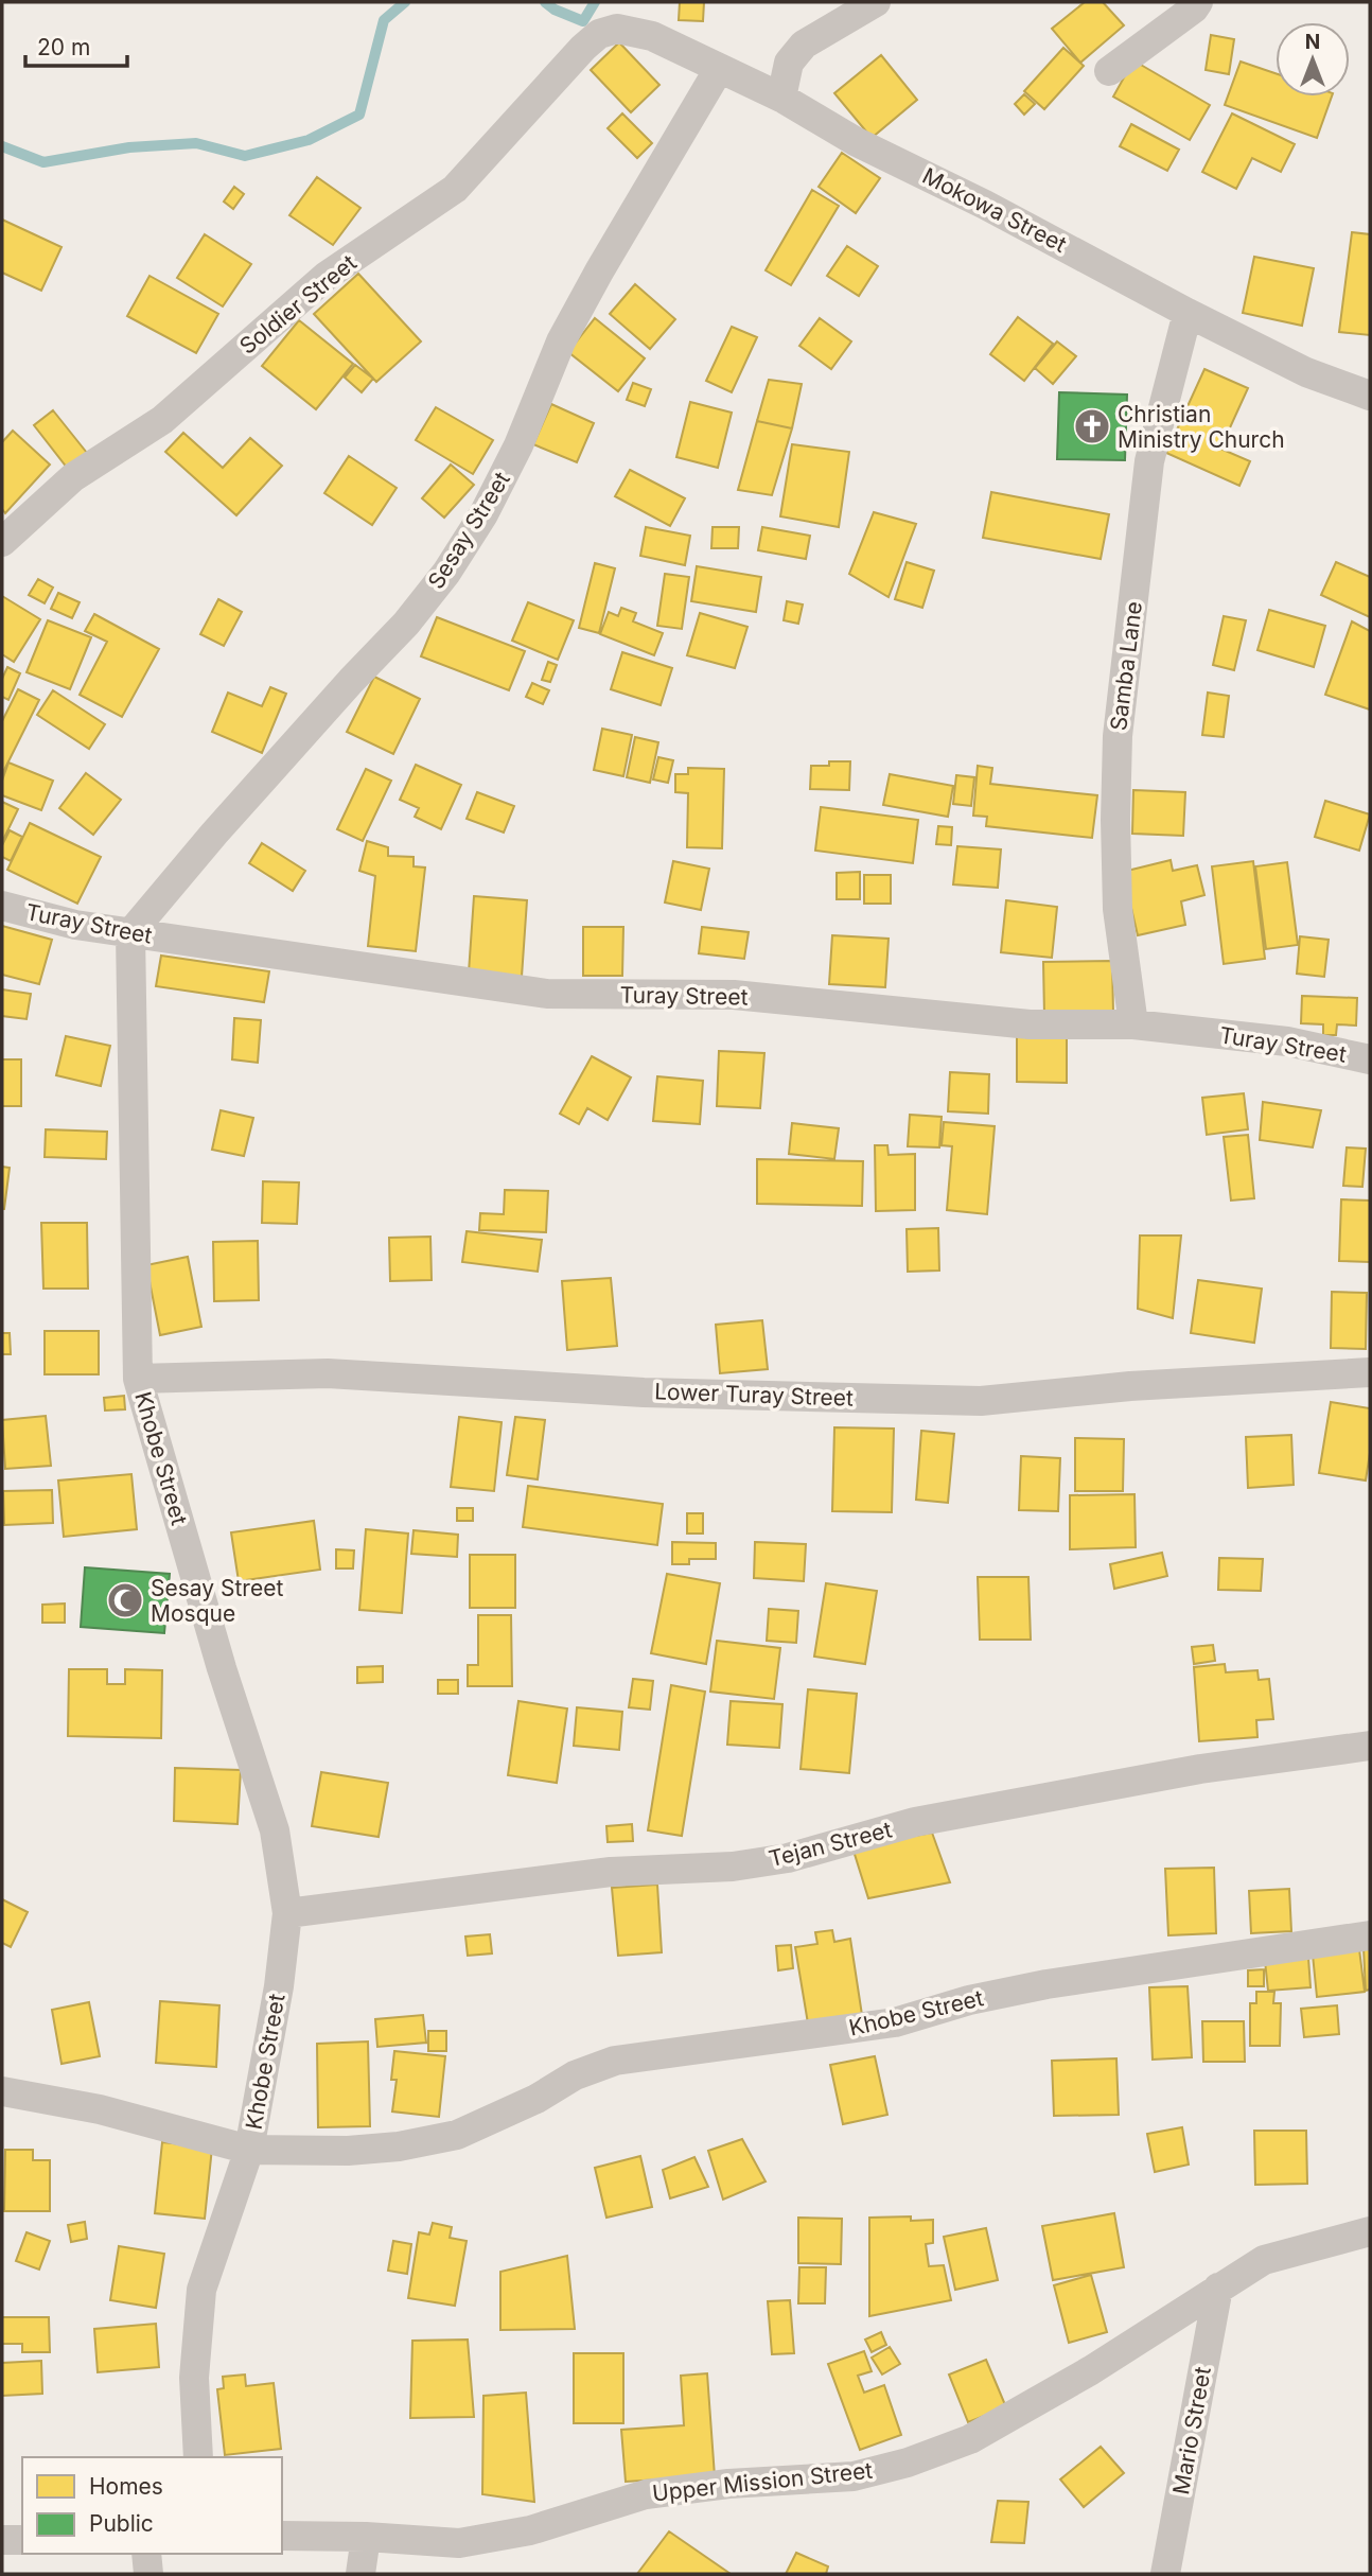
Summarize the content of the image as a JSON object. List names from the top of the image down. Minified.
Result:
{"streets":{"street":["Mokowa Street","Soldier Street","Sesay Street","Samba Lane","Turay Street","Lower Turay Street","Khobe Street","Tejan Street","Mario Street","Upper Mission Street"]},"crossings":[["Mokowa Street","Soldier Street"],["Mokowa Street","Sesay Street"],["Mokowa Street","Samba Lane"],["Sesay Street","Turay Street"],["Sesay Street","Khobe Street"],["Samba Lane","Turay Street"],["Turay Street","Khobe Street"],["Lower Turay Street","Khobe Street"],["Khobe Street","Tejan Street"],["Mario Street","Upper Mission Street"]],"places":{"church":["Christian Ministry Church"],"mosque":["Sesay Street Mosque"]},"legend":["Homes","Public"],"scale_bar":"20 m","north":"top"}
